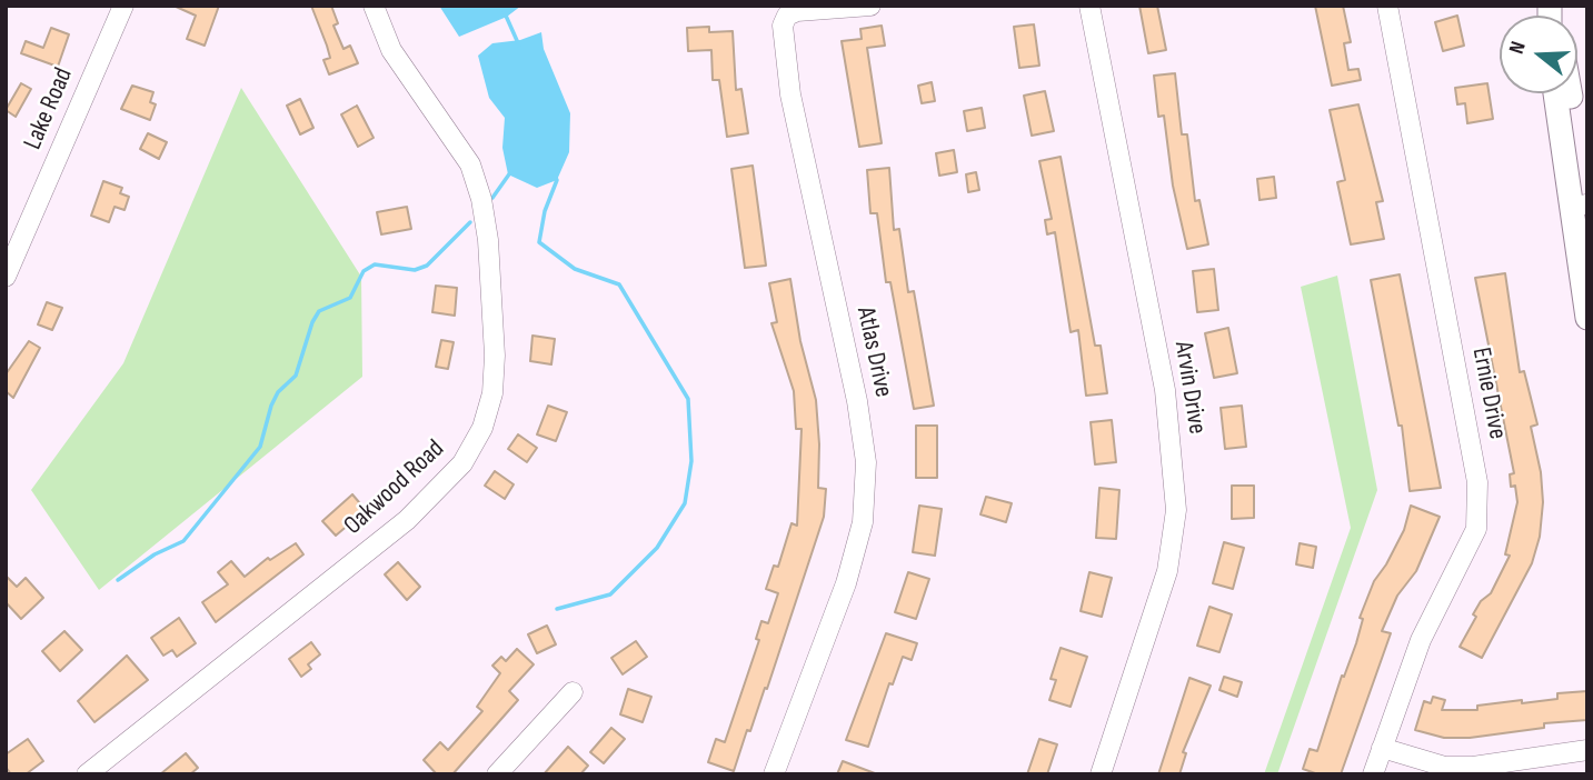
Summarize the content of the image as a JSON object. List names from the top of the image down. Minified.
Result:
{"streets":{"street":["Lake Road","Atlas Drive","Arvin Drive","Ernie Drive","Oakwood Road"]},"north":"left"}
